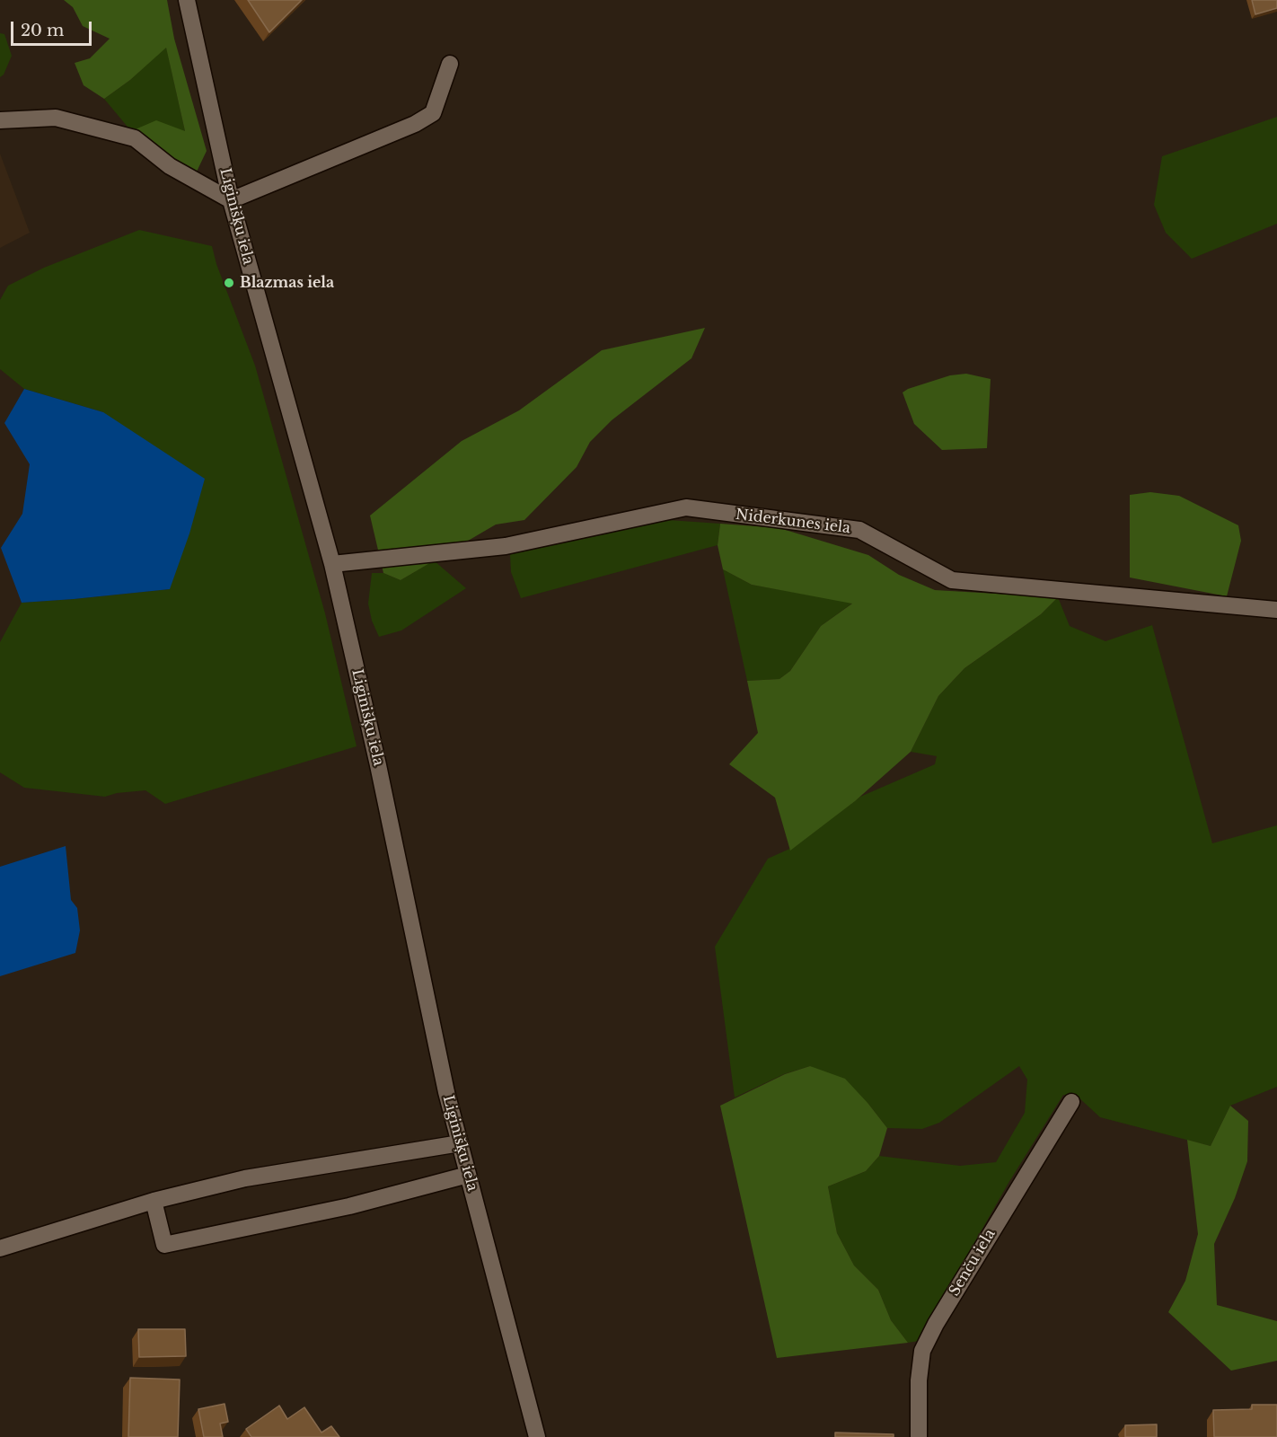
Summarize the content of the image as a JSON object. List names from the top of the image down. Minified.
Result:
{"streets":{"street":["Liginišķu iela","Niderkunes iela","Senču iela"]},"crossings":[["Liginišķu iela","Niderkunes iela"]],"places":["Blazmas iela"],"scale_bar":"20 m"}
